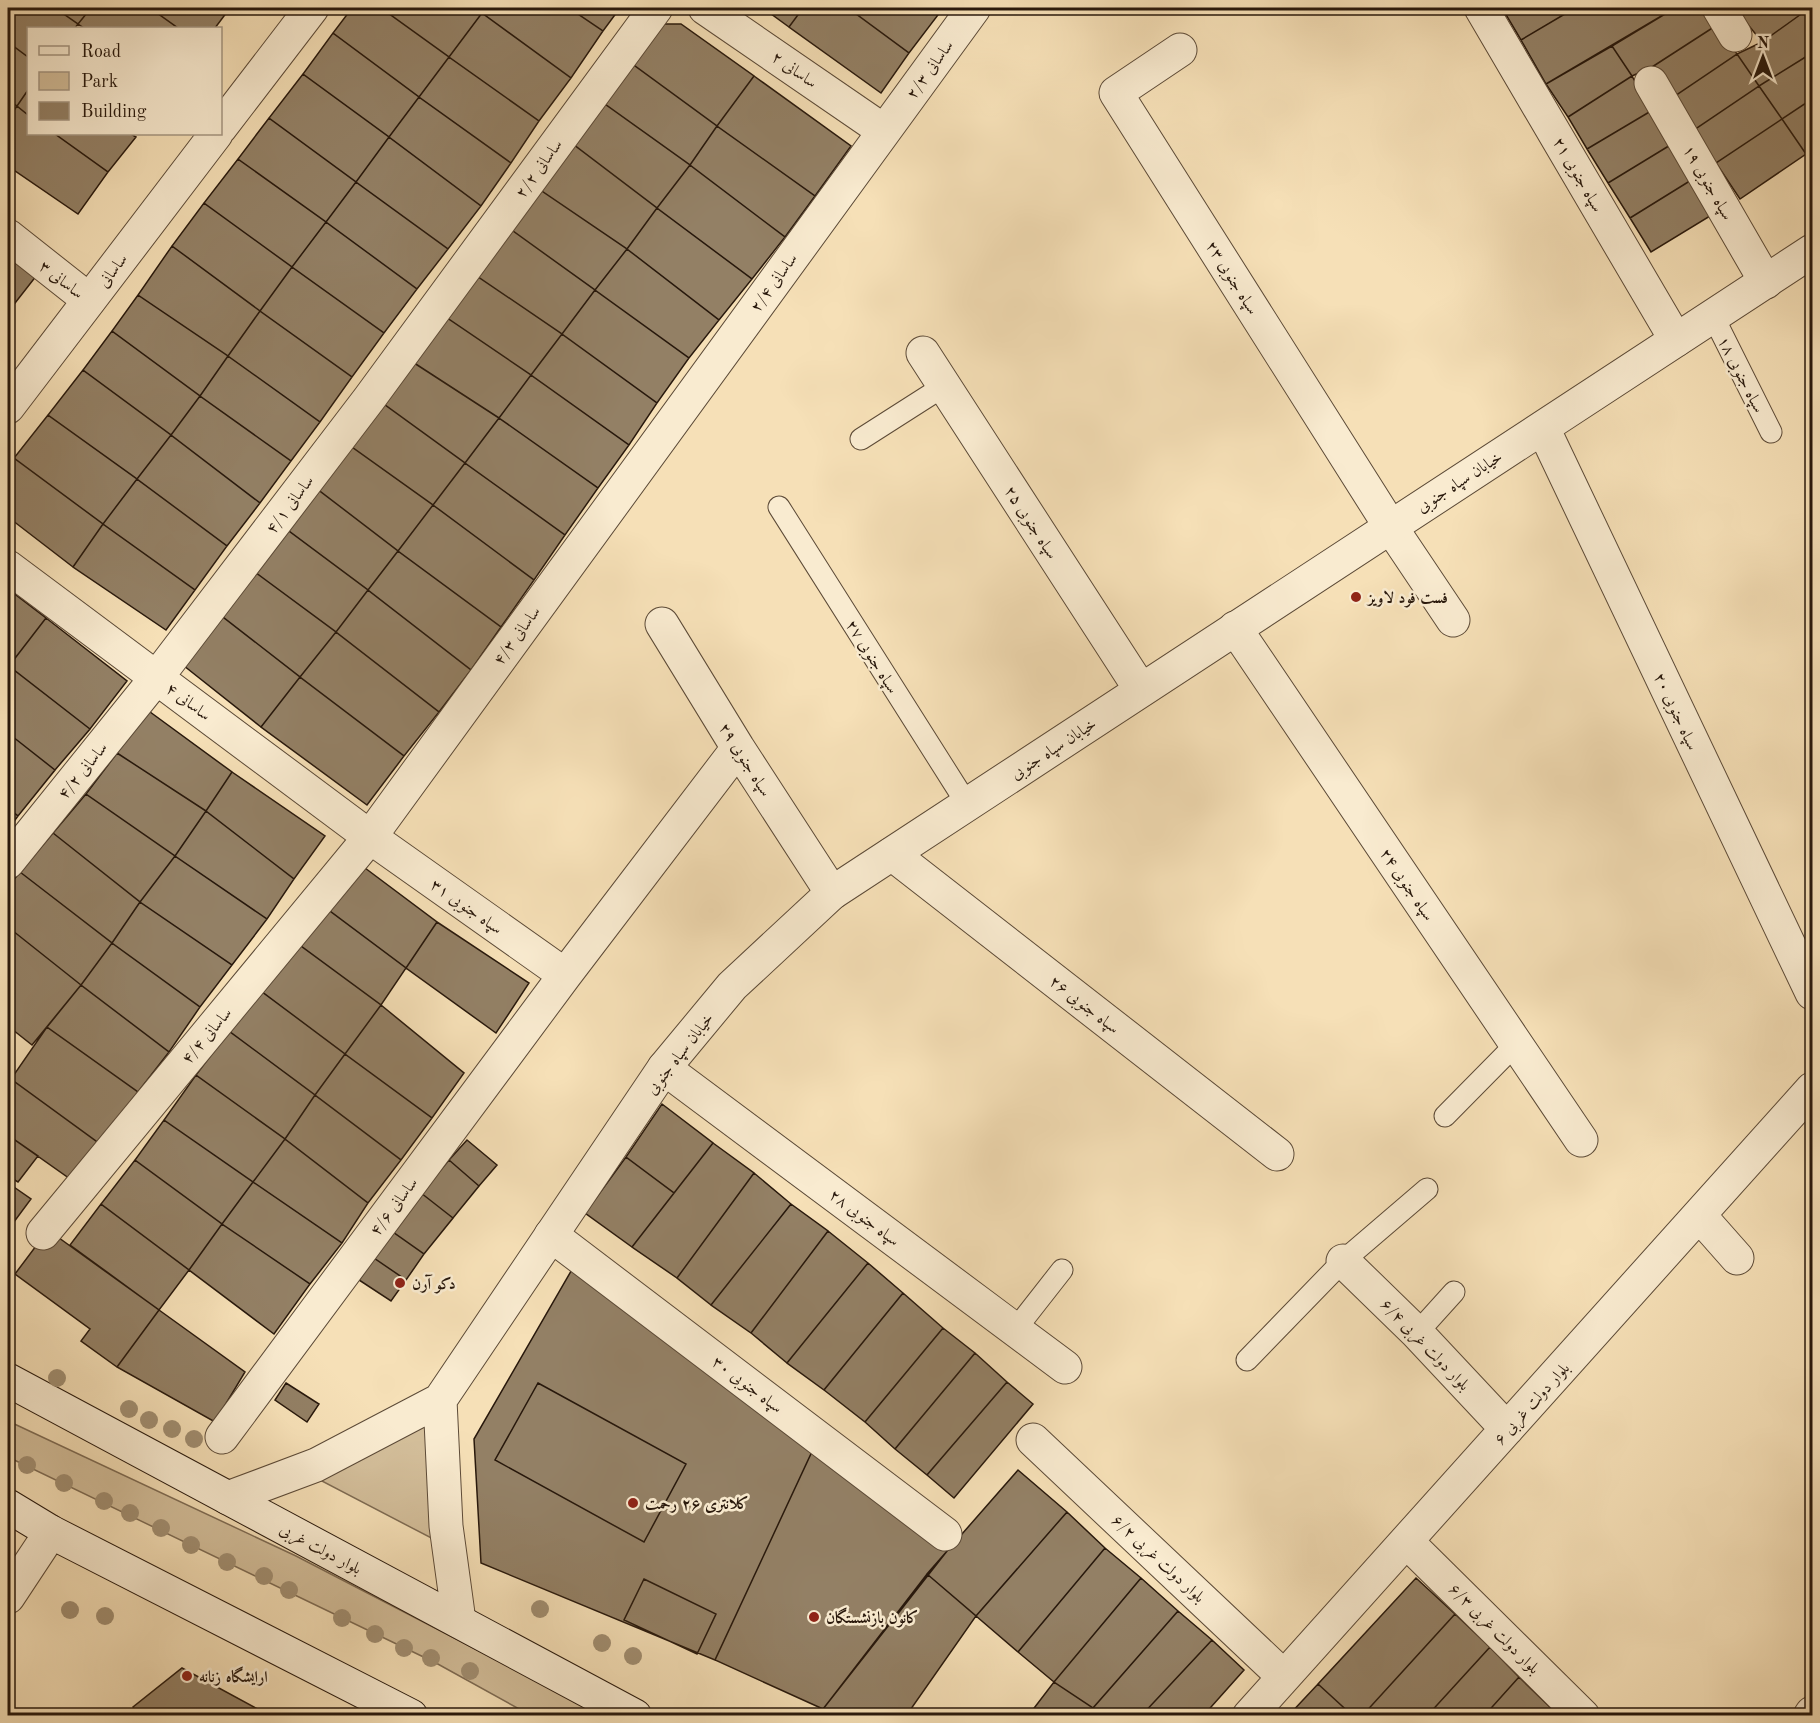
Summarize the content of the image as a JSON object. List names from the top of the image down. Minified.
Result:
{"streets":{"street":["۲ ساسانی","۲/۳ ساسانی","۲/۲ ساسانی","۲۱ سپاه جنوبی","۱۹ سپاه جنوبی","ساسانی","۲۳ سپاه جنوبی","۳ ساسانی","۲/۴ ساسانی","خیابان سپاه جنوبی","۴/۱ ساسانی","۲۵ سپاه جنوبی","۴/۳ ساسانی","۴ ساسانی","۲۰ سپاه جنوبی","۲۹ سپاه جنوبی","۴/۲ ساسانی","۲۴ سپاه جنوبی","۳۱ سپاه جنوبی","۲۶ سپاه جنوبی","۴/۴ ساسانی","۴/۶ ساسانی","۲۸ سپاه جنوبی","بلوار دولت غربی ۶/۴","۳۰ سپاه جنوبی","بلوار دولت غربی ۶","بلوار دولت غربی","بلوار دولت غربی ۶/۲","بلوار دولت غربی ۶/۳"],"lane":["۱۸ سپاه جنوبی","۲۷ سپاه جنوبی"]},"crossings":[["۲ ساسانی","۲/۳ ساسانی"],["۲ ساسانی","۲/۴ ساسانی"],["۲/۳ ساسانی","۲/۴ ساسانی"],["۲/۲ ساسانی","۴/۱ ساسانی"],["۲۱ سپاه جنوبی","خیابان سپاه جنوبی"],["۱۹ سپاه جنوبی","خیابان سپاه جنوبی"],["ساسانی","۳ ساسانی"],["۲۳ سپاه جنوبی","خیابان سپاه جنوبی"],["۲/۴ ساسانی","۴/۳ ساسانی"],["۱۸ سپاه جنوبی","خیابان سپاه جنوبی"],["خیابان سپاه جنوبی","۲۵ سپاه جنوبی"],["خیابان سپاه جنوبی","۲۷ سپاه جنوبی"],["خیابان سپاه جنوبی","۲۰ سپاه جنوبی"],["خیابان سپاه جنوبی","۲۹ سپاه جنوبی"],["خیابان سپاه جنوبی","۲۴ سپاه جنوبی"],["خیابان سپاه جنوبی","۲۶ سپاه جنوبی"],["خیابان سپاه جنوبی","۲۸ سپاه جنوبی"],["خیابان سپاه جنوبی","۳۰ سپاه جنوبی"],["۴/۱ ساسانی","۴ ساسانی"],["۴/۱ ساسانی","۴/۲ ساسانی"],["۴/۳ ساسانی","۴ ساسانی"],["۴/۳ ساسانی","۳۱ سپاه جنوبی"],["۴/۳ ساسانی","۴/۴ ساسانی"],["۴ ساسانی","۴/۲ ساسانی"],["۴ ساسانی","۳۱ سپاه جنوبی"],["۴ ساسانی","۴/۴ ساسانی"],["۲۹ سپاه جنوبی","۴/۶ ساسانی"],["۳۱ سپاه جنوبی","۴/۴ ساسانی"],["۳۱ سپاه جنوبی","۴/۶ ساسانی"],["بلوار دولت غربی ۶/۴","بلوار دولت غربی ۶"],["بلوار دولت غربی ۶","بلوار دولت غربی ۶/۲"],["بلوار دولت غربی ۶","بلوار دولت غربی ۶/۳"]],"places":["فست فود لاویز","دکو آرن","کلانتری ۲۶ رحمت","کانون بازنشستگان","ارایشگاه زنانه"],"legend":["Road","Park","Building"],"north":"top"}
